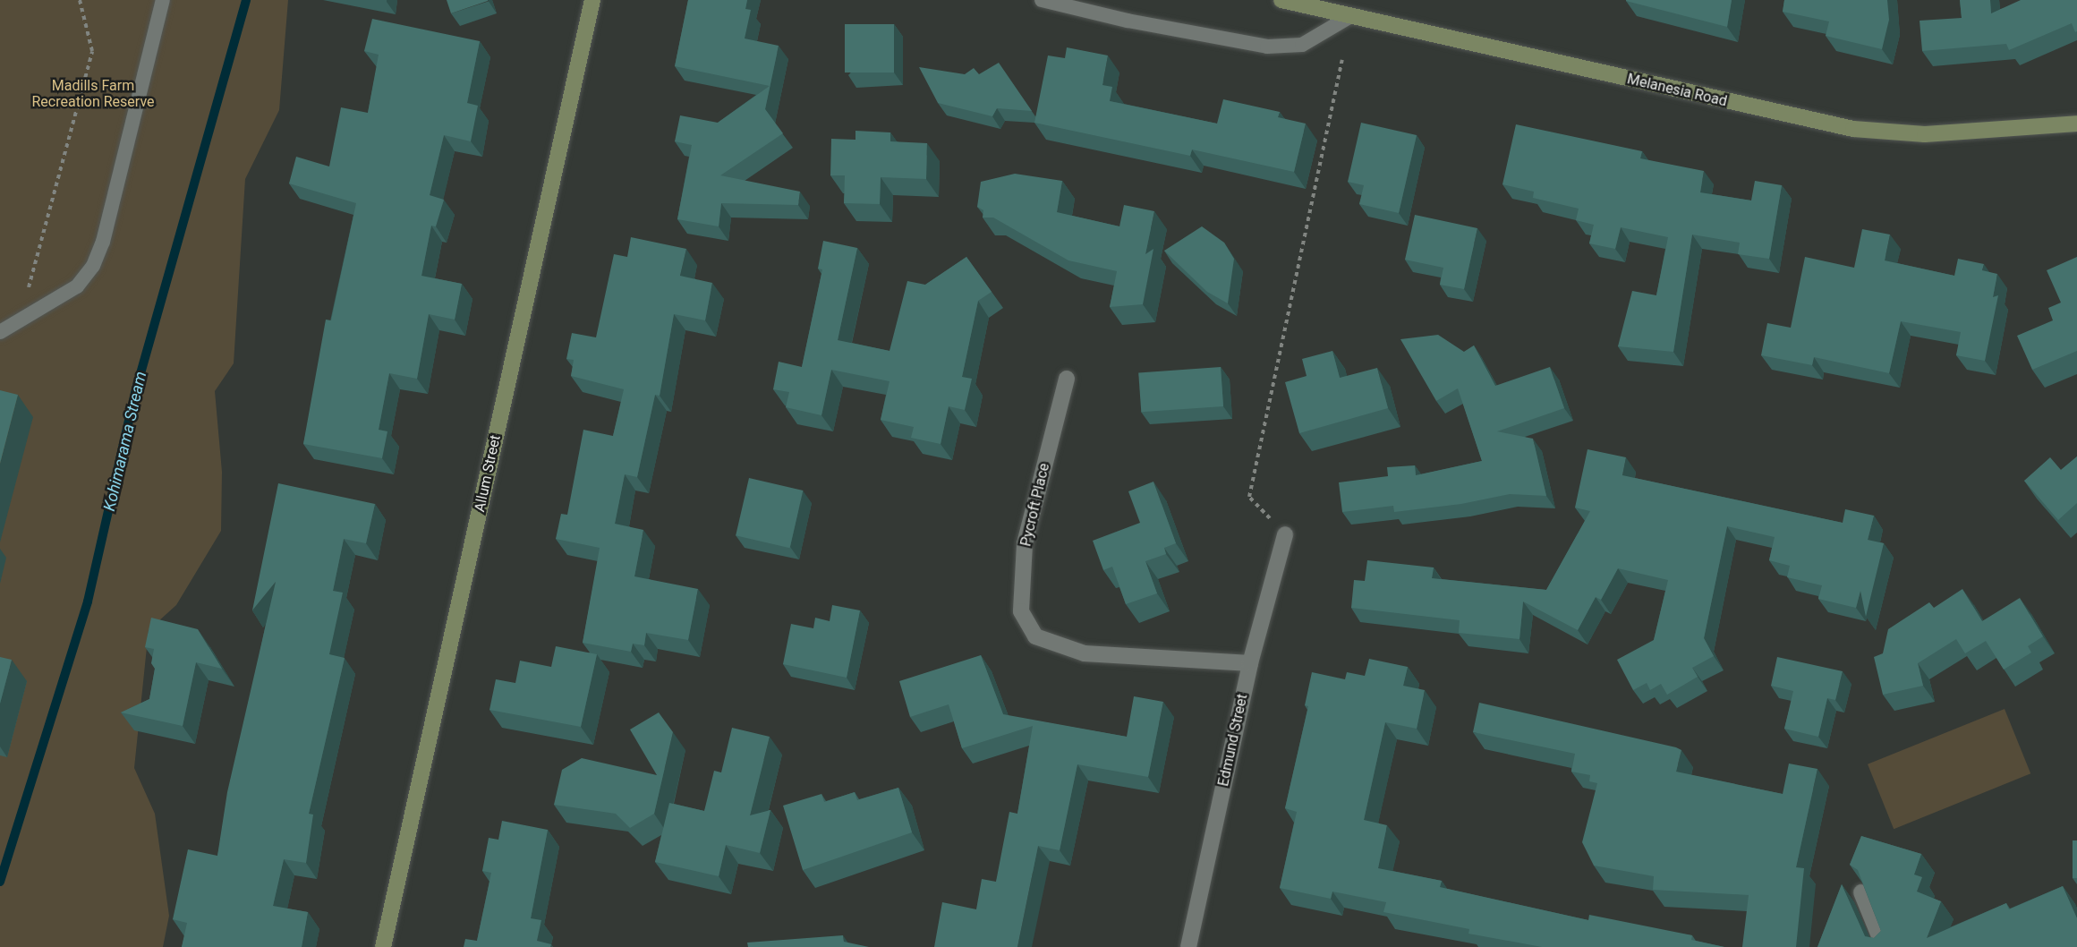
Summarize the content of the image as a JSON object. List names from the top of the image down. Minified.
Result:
{"streets":{"street":["Melanesia Road","Allum Street","Pycroft Place","Edmund Street"]},"crossings":[["Pycroft Place","Edmund Street"]],"water":["Kohimarama Stream"],"parks":["Madills Farm Recreation Reserve"]}
